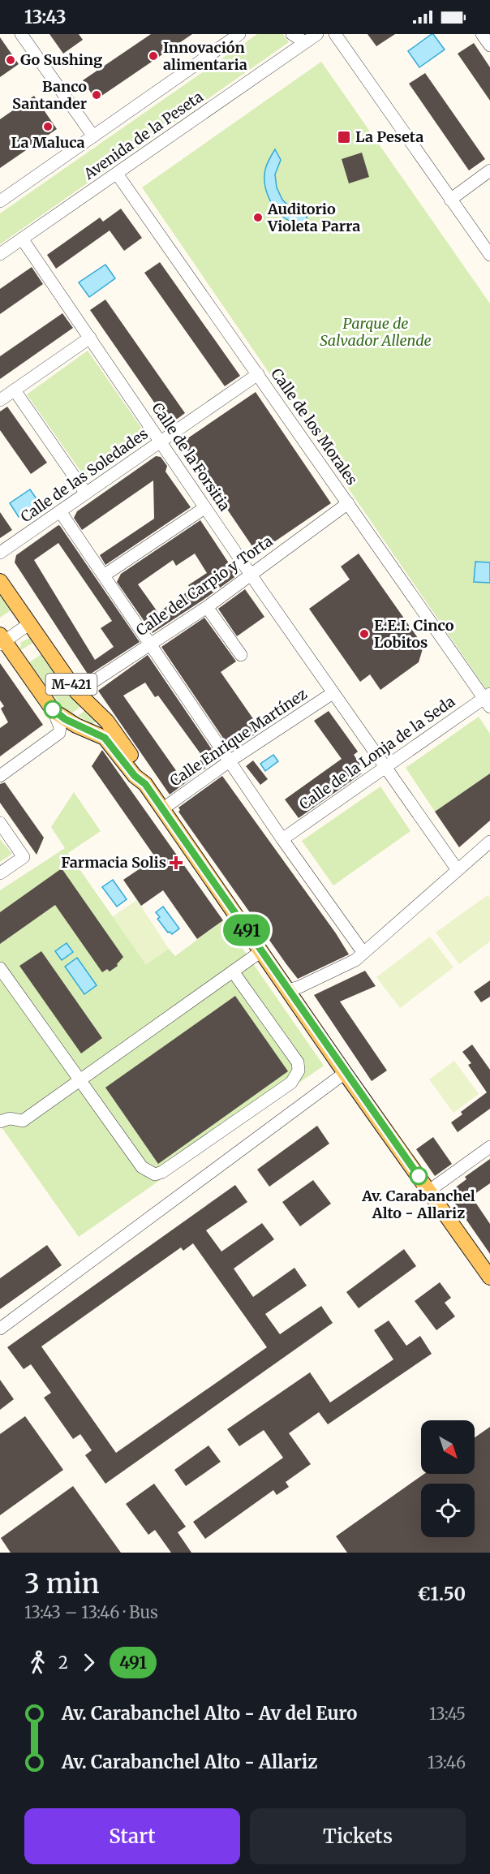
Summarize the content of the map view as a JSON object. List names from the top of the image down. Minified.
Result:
{"streets":{"main road":["M-421"],"street":["Avenida de la Peseta","Calle de los Morales","Calle de la Forsitia","Calle de las Soledades","Calle del Carpio y Torta","Calle Enrique Martínez","Calle de la Lonja de la Seda"]},"crossings":[["Avenida de la Peseta","Calle de los Morales"],["Avenida de la Peseta","Calle de la Forsitia"],["Calle de los Morales","Calle de las Soledades"],["Calle de los Morales","Calle del Carpio y Torta"],["Calle de los Morales","Calle de la Lonja de la Seda"],["Calle de la Forsitia","Calle de las Soledades"],["Calle de la Forsitia","Calle del Carpio y Torta"],["Calle de la Forsitia","Calle Enrique Martínez"],["Calle de la Forsitia","Calle de la Lonja de la Seda"],["Calle del Carpio y Torta","M-421"],["M-421","Calle Enrique Martínez"]],"parks":["Parque de Salvador Allende"],"places":{"other":["Innovación alimentaria","Go Sushing","Banco Santander","La Maluca","Auditorio Violeta Parra","E.E.I. Cinco Lobitos","Av. Carabanchel Alto - Allariz"],"transit":["La Peseta"],"health":["Farmacia Solis"]},"lines":["bus line 491"],"north":"bottom right","page":{"status":"13:43","on_map":"491","heading":["3 min","13:43 – 13:46 · Bus","€1.50"],"legs":["2","491"],"list":[{"name":"Av. Carabanchel Alto - Av del Euro","value":"13:45"},{"name":"Av. Carabanchel Alto - Allariz","value":"13:46"}],"buttons":["Start","Tickets"]}}
